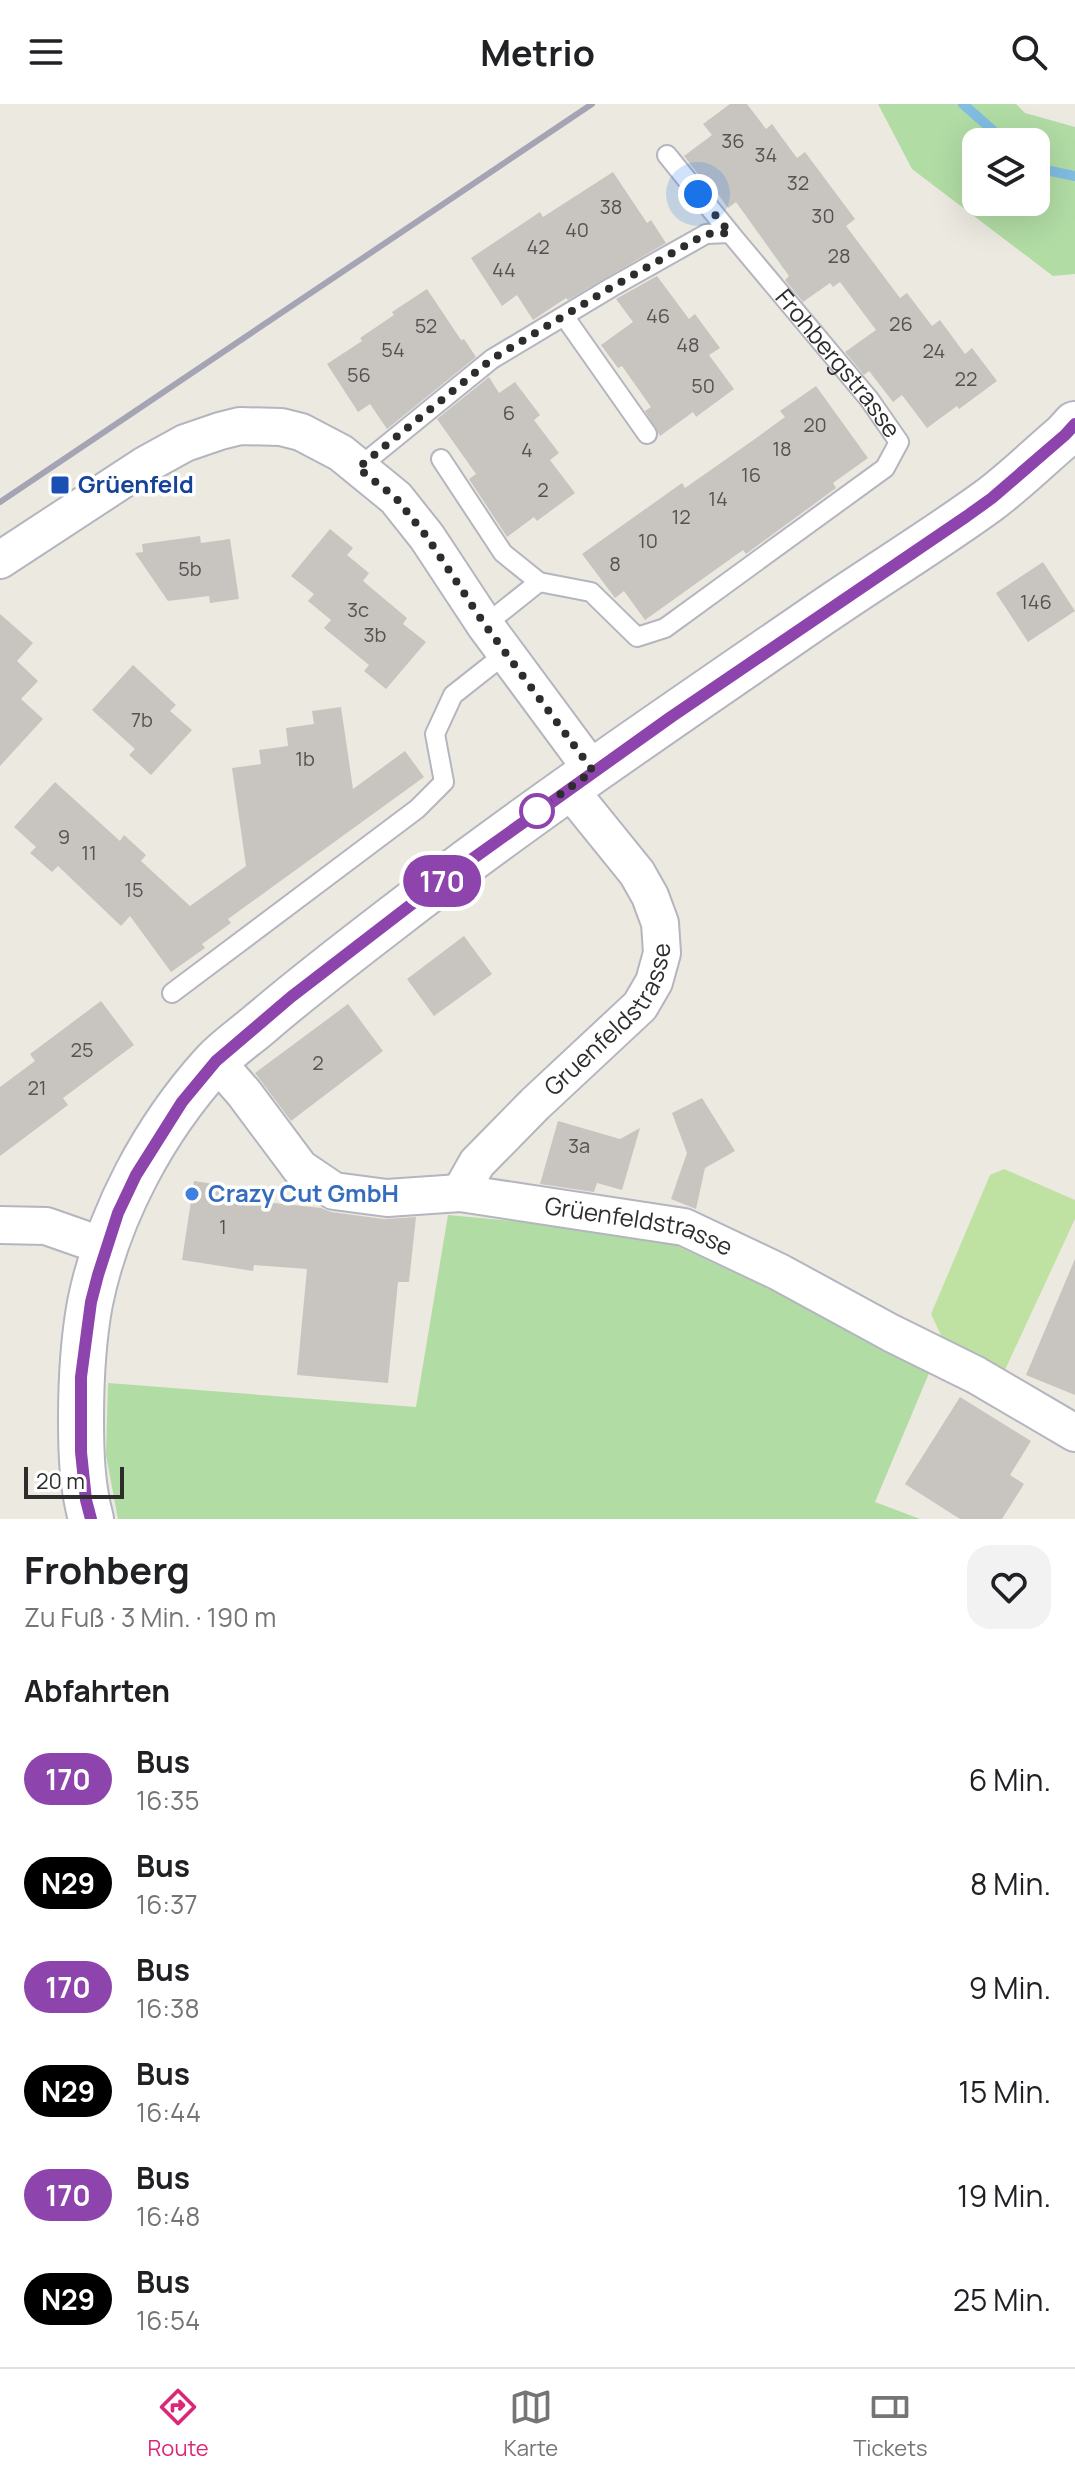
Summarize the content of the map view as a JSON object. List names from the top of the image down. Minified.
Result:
{"streets":{"street":["Gruenfeldstrasse","Grüenfeldstrasse"],"lane":["Frohbergstrasse"]},"crossings":[["Gruenfeldstrasse","Grüenfeldstrasse"]],"places":{"transit":["Grüenfeld"],"other":["Crazy Cut GmbH"]},"lines":["bus line 170"],"house_numbers":["36","34","32","38","30","40","42","28","44","46","26","52","48","54","24","56","22","50","6","20","18","4","16","2","14","12","10","8","5b","146","3c","3b","7b","1b","9","11","15","25","2","21","3a","1"],"scale_bar":"20 m","page":{"header":"Metrio","on_map":"170","scale":"20 m","heading":[["Frohberg","Zu Fuß · 3 Min. · 190 m"],"Abfahrten"],"list":[{"mark":"170","name":"Bus","note":"16:35","value":"6 Min."},{"mark":"N29","name":"Bus","note":"16:37","value":"8 Min."},{"mark":"170","name":"Bus","note":"16:38","value":"9 Min."},{"mark":"N29","name":"Bus","note":"16:44","value":"15 Min."},{"mark":"170","name":"Bus","note":"16:48","value":"19 Min."},{"mark":"N29","name":"Bus","note":"16:54","value":"25 Min."}],"tabs":["Route","Karte","Tickets"]}}
